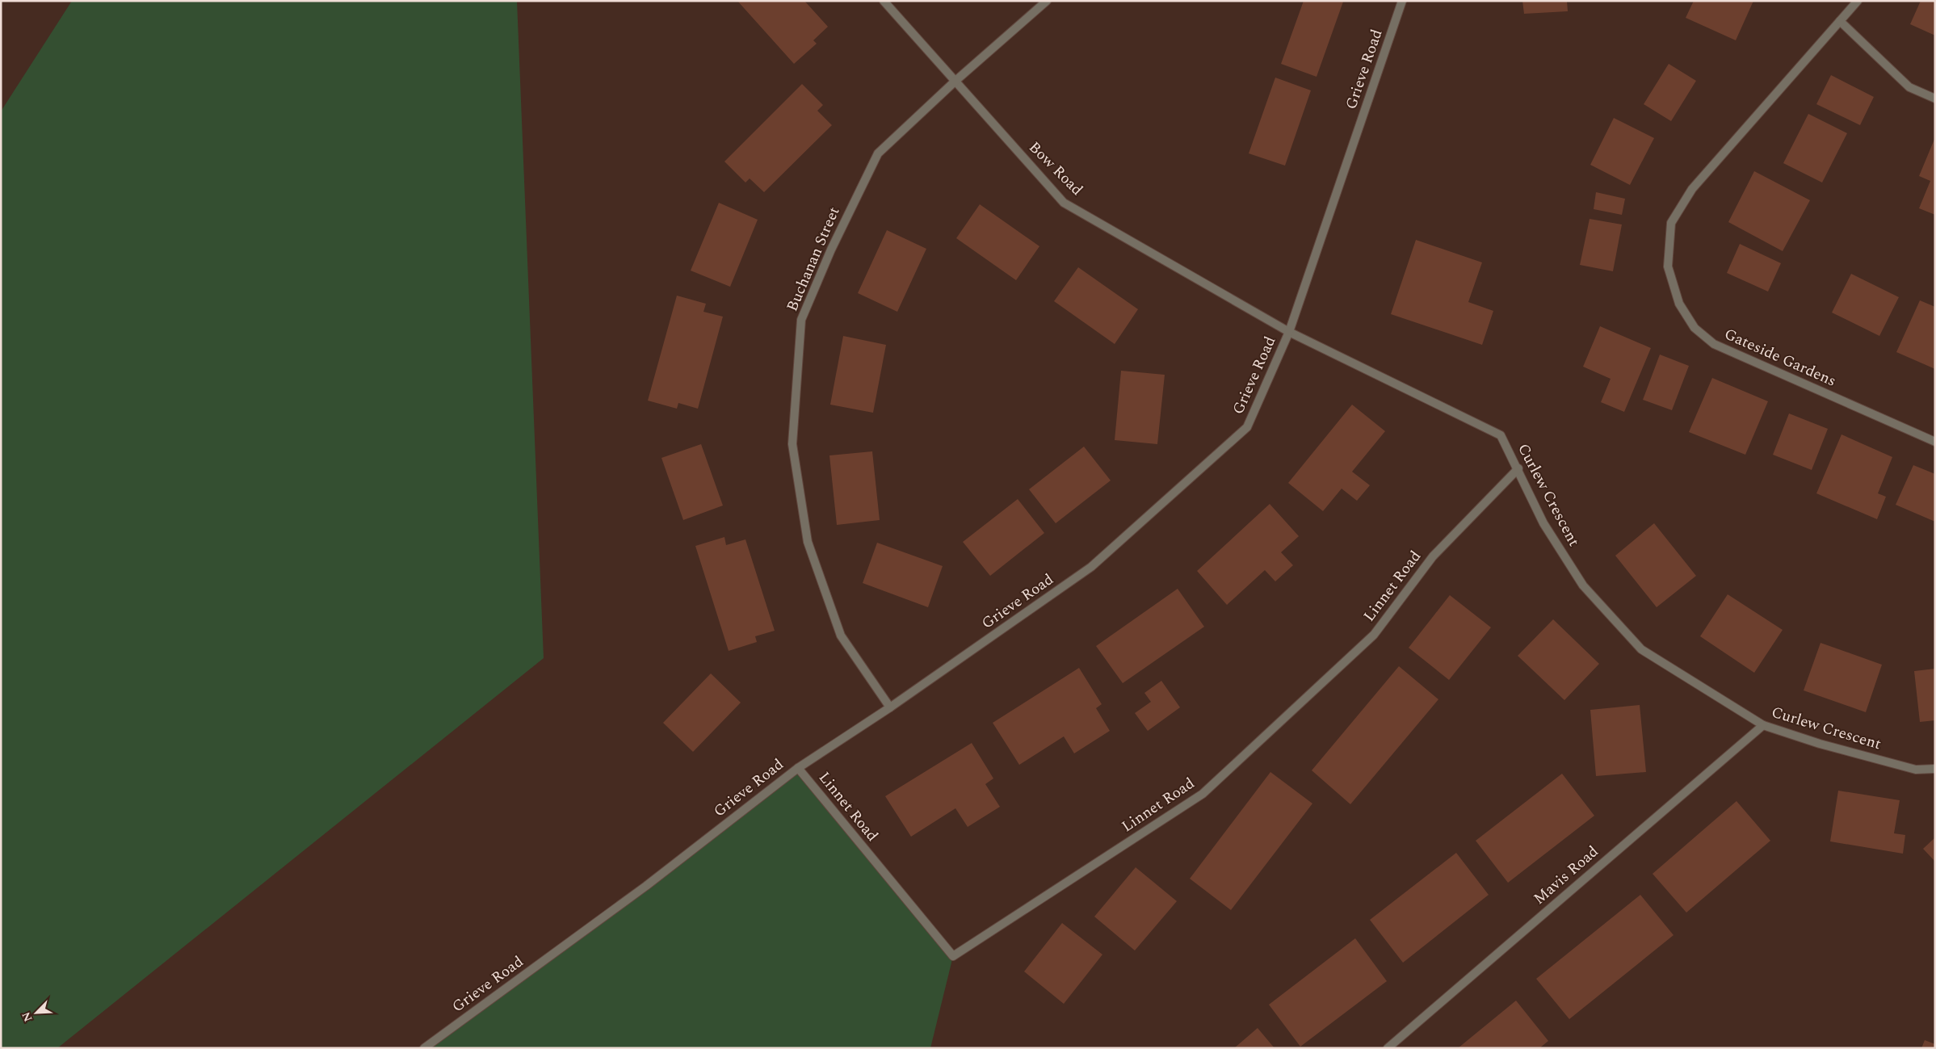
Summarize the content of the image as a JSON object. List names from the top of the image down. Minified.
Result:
{"streets":{"street":["Grieve Road","Bow Road","Buchanan Street","Gateside Gardens","Curlew Crescent","Linnet Road","Mavis Road"]},"crossings":[["Grieve Road","Bow Road"],["Grieve Road","Buchanan Street"],["Grieve Road","Curlew Crescent"],["Grieve Road","Linnet Road"],["Bow Road","Buchanan Street"],["Bow Road","Curlew Crescent"],["Curlew Crescent","Linnet Road"],["Curlew Crescent","Mavis Road"]],"north":"bottom left"}
